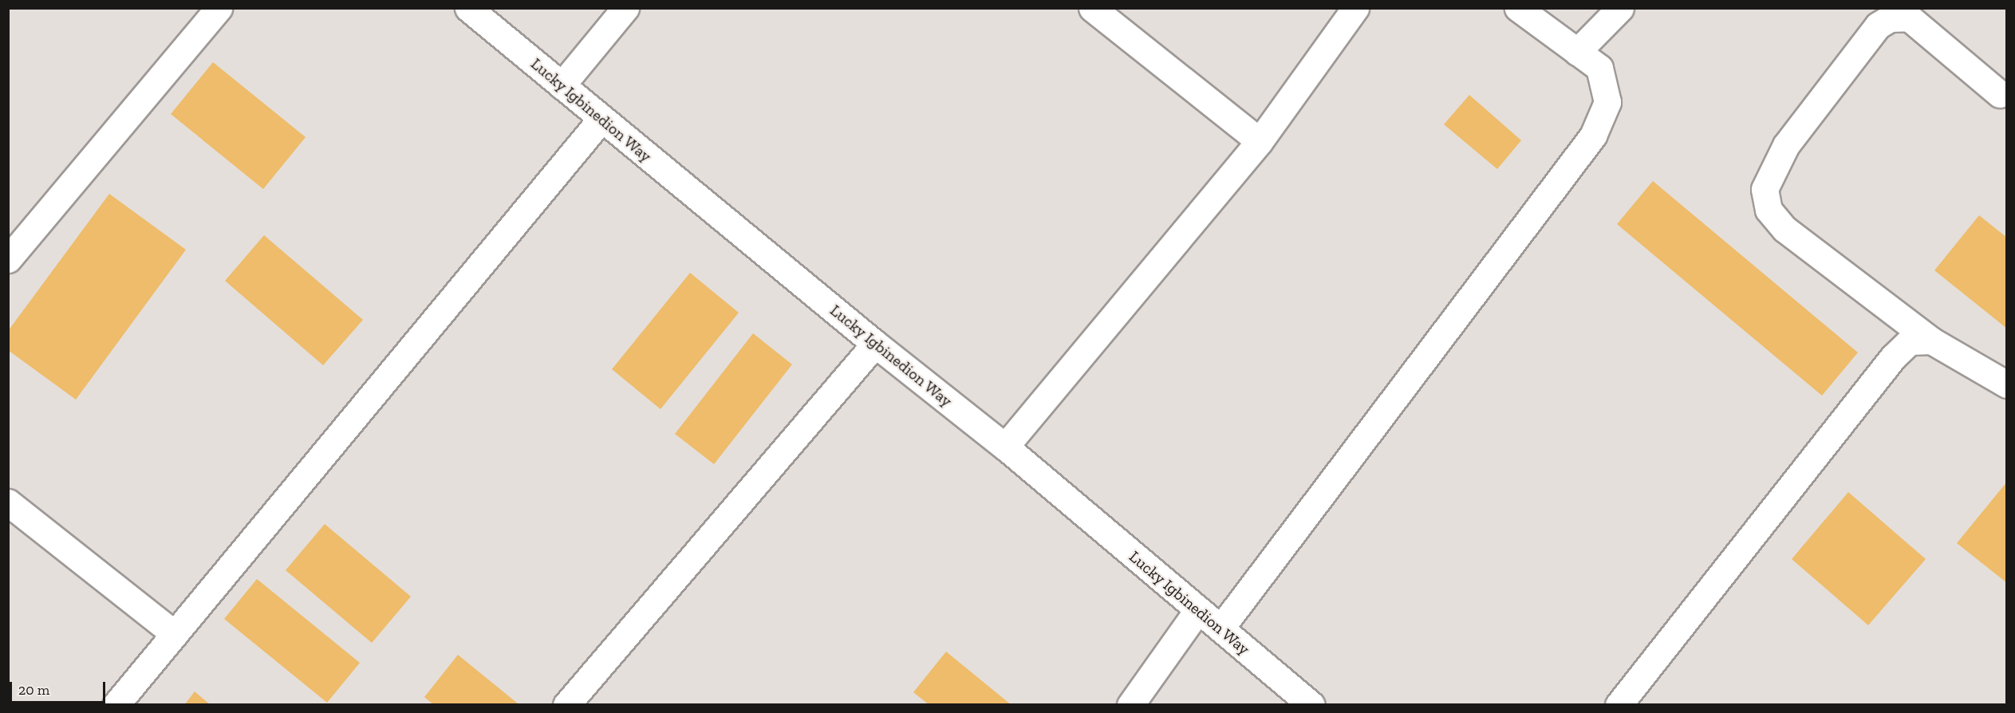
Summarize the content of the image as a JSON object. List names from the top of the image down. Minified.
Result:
{"streets":{"street":["Lucky Igbinedion Way"]},"scale_bar":"20 m"}
